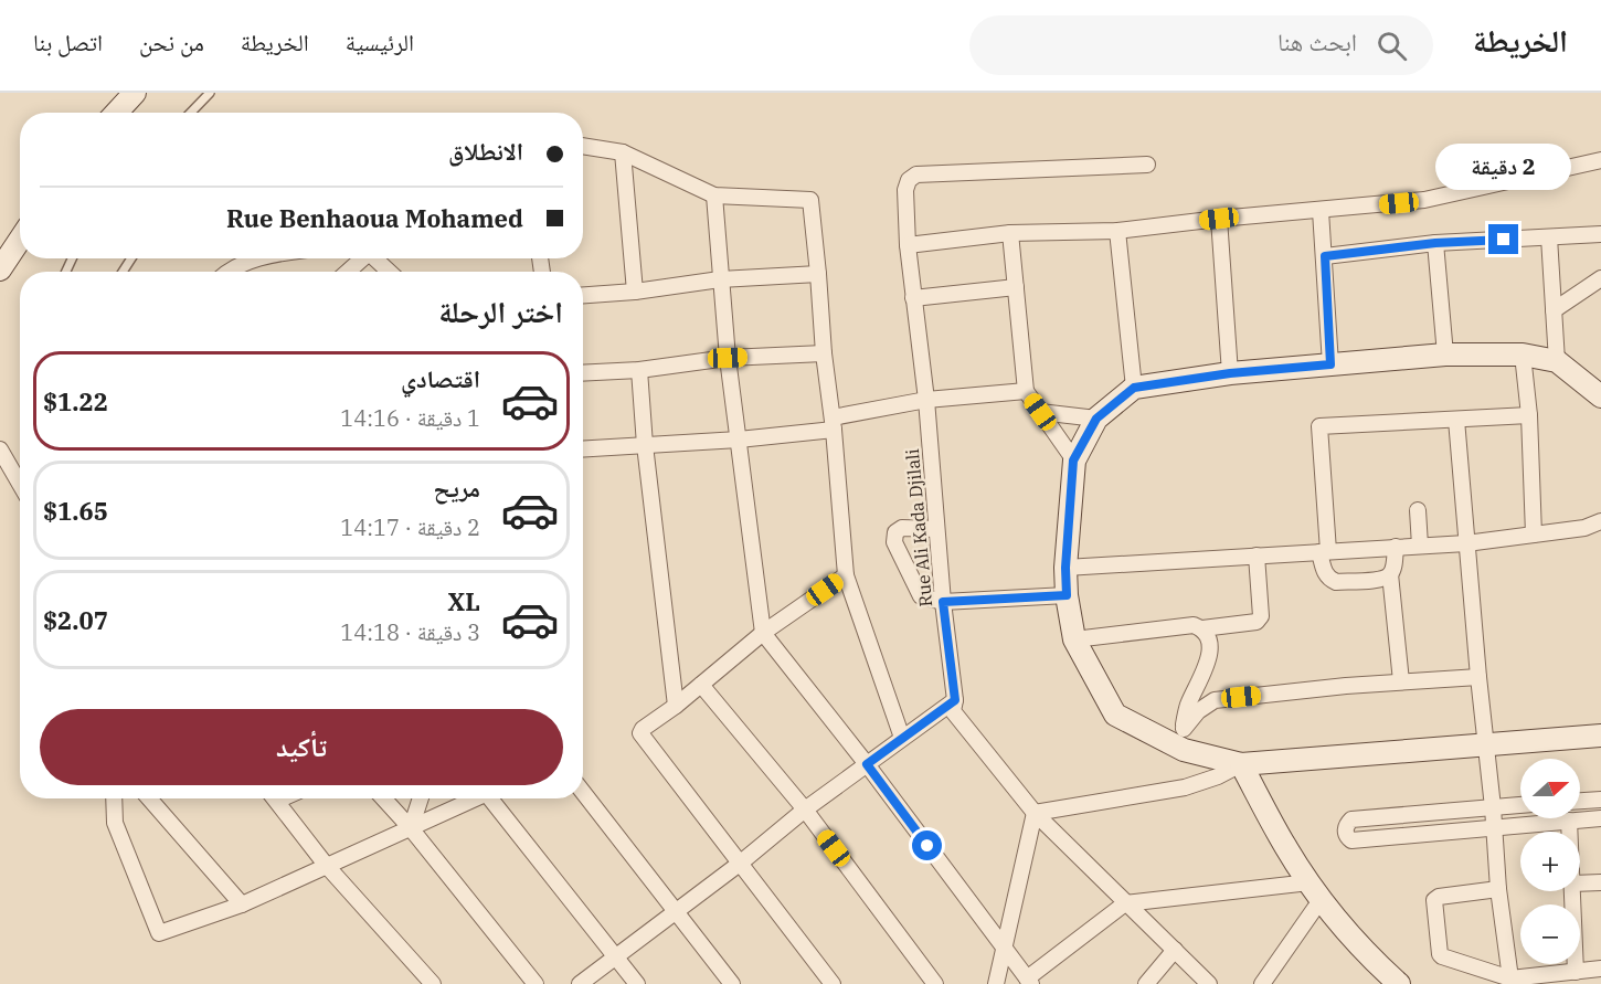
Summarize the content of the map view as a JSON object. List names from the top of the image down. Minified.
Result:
{"streets":{"street":["Rue Ali Kada Djilali"]},"north":"right","page":{"header":"الخريطة","search":"ابحث هنا","nav":["الرئيسية","الخريطة","من نحن","اتصل بنا"],"banner":["الانطلاق","Rue Benhaoua Mohamed"],"bubble":"2 دقيقة","heading":"اختر الرحلة","list":[{"name":"اقتصادي","note":"1 دقيقة · 14:16","value":"$1.22"},{"name":"مريح","note":"2 دقيقة · 14:17","value":"$1.65"},{"name":"XL","note":"3 دقيقة · 14:18","value":"$2.07"}],"buttons":"تأكيد","map_buttons":["+","−"]}}
